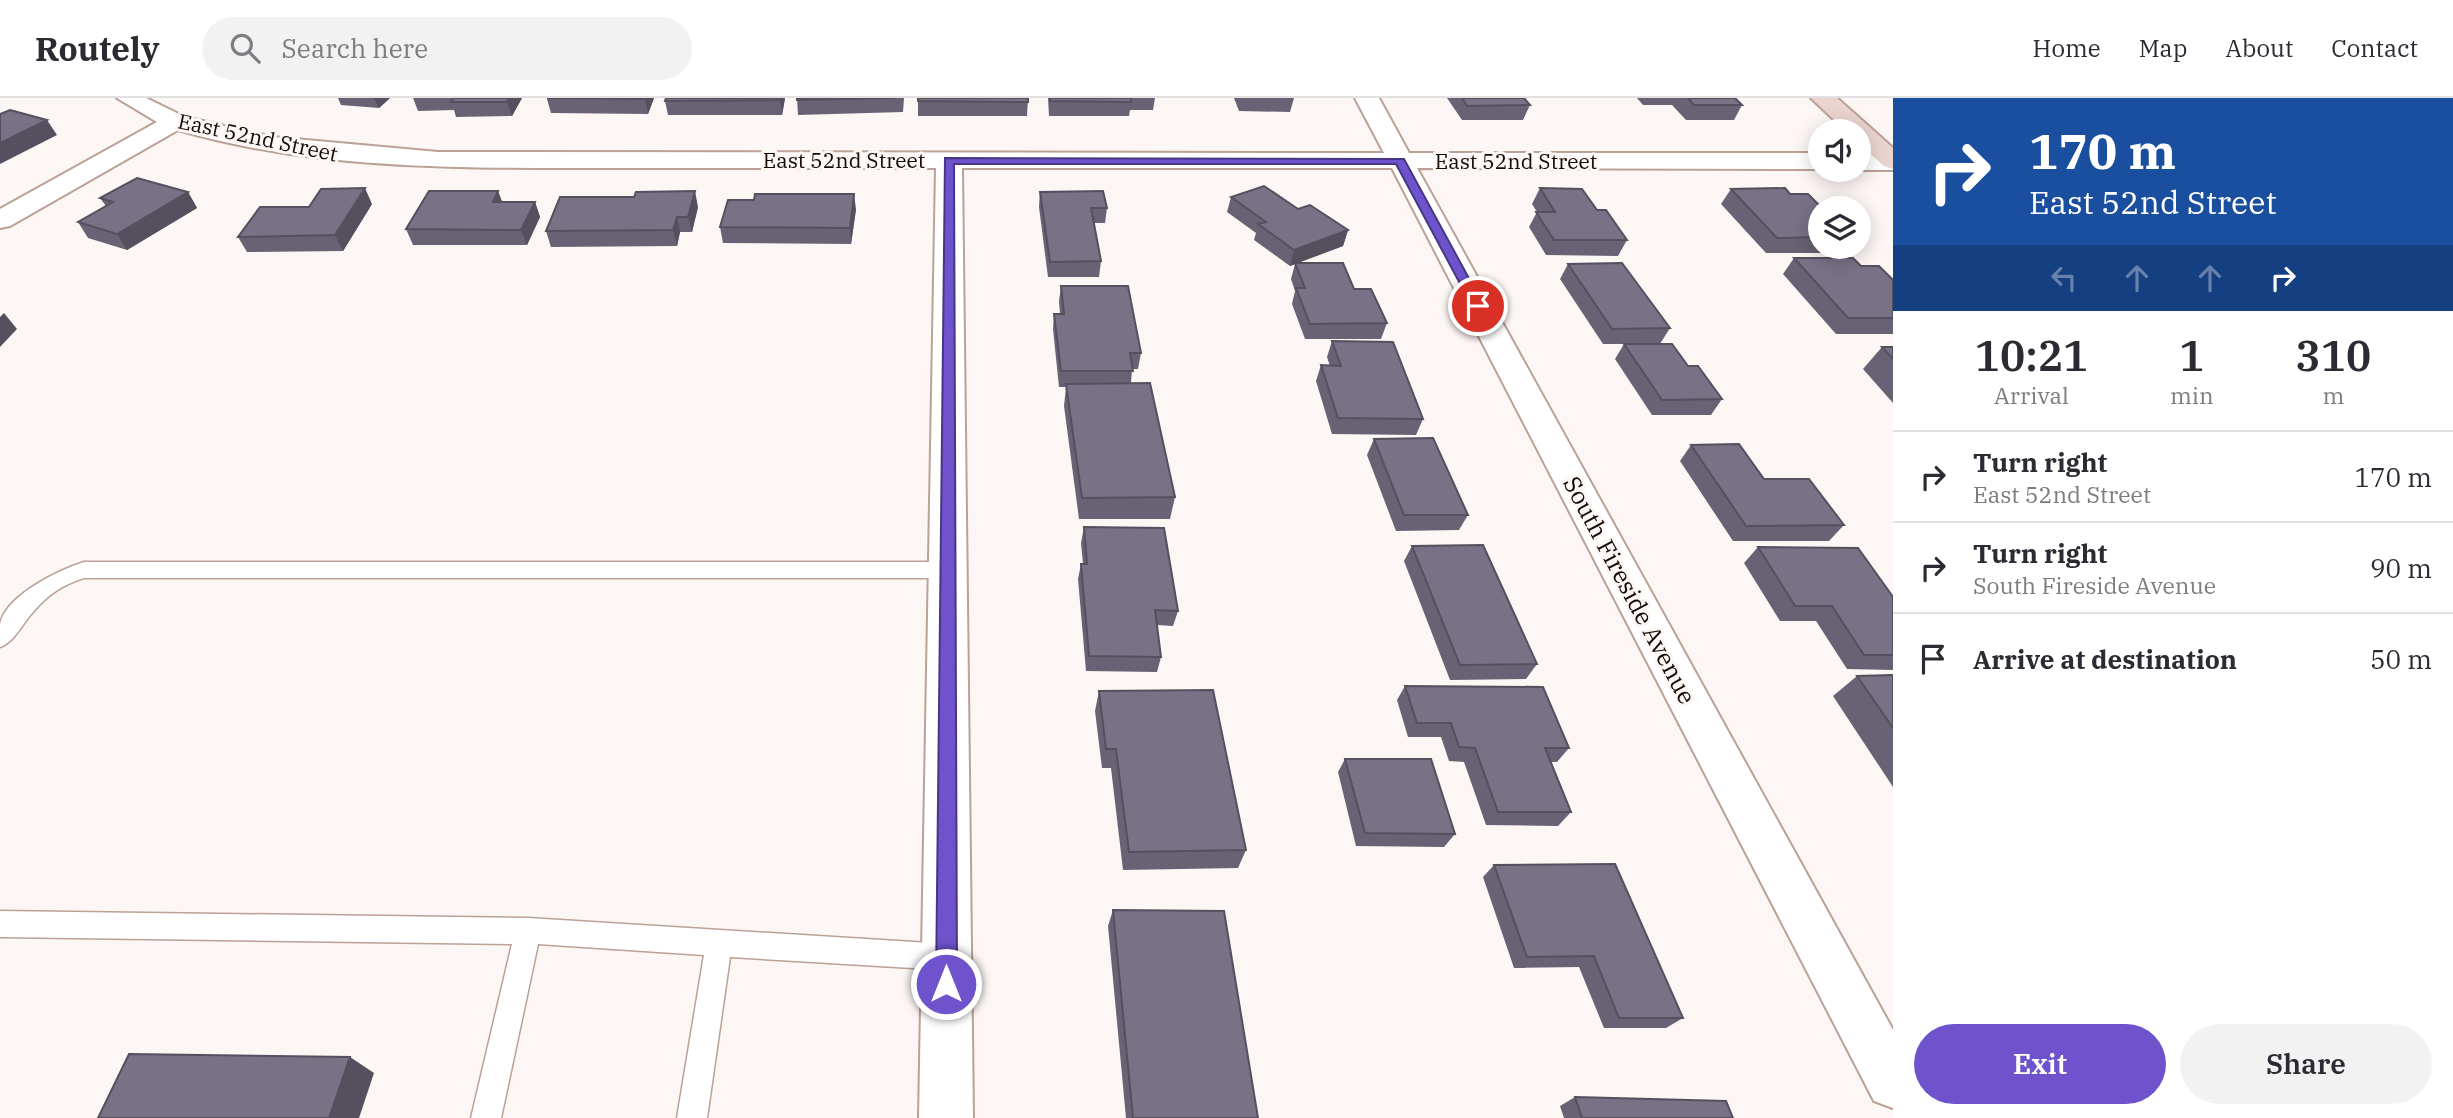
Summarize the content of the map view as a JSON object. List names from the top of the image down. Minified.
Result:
{"streets":{"street":["East 52nd Street","South Fireside Avenue"]},"crossings":[["East 52nd Street","South Fireside Avenue"]],"page":{"header":"Routely","search":"Search here","nav":["Home","Map","About","Contact"],"turn":["170 m","East 52nd Street"],"eta":["10:21","Arrival","1","min","310","m"],"list":[{"name":"Turn right","note":"East 52nd Street","value":"170 m"},{"name":"Turn right","note":"South Fireside Avenue","value":"90 m"},{"name":"Arrive at destination","value":"50 m"}],"buttons":["Exit","Share"]}}
